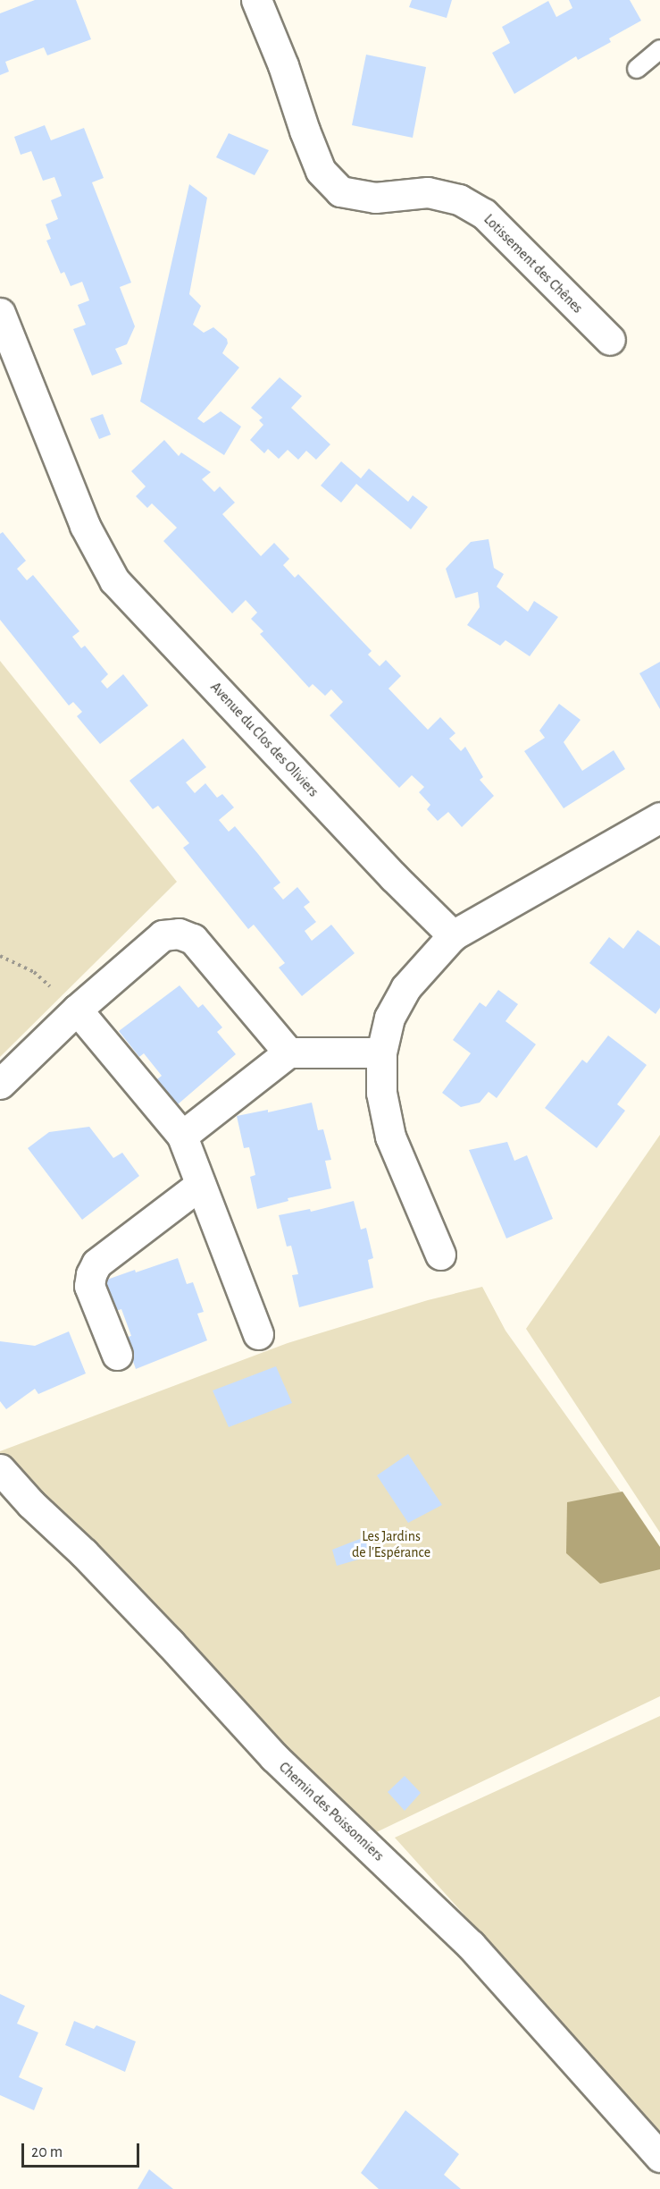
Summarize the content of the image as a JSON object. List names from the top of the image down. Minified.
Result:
{"streets":{"street":["Lotissement des Chênes","Avenue du Clos des Oliviers","Chemin des Poissonniers"]},"parks":["Les Jardins de l'Espérance"],"scale_bar":"20 m"}
